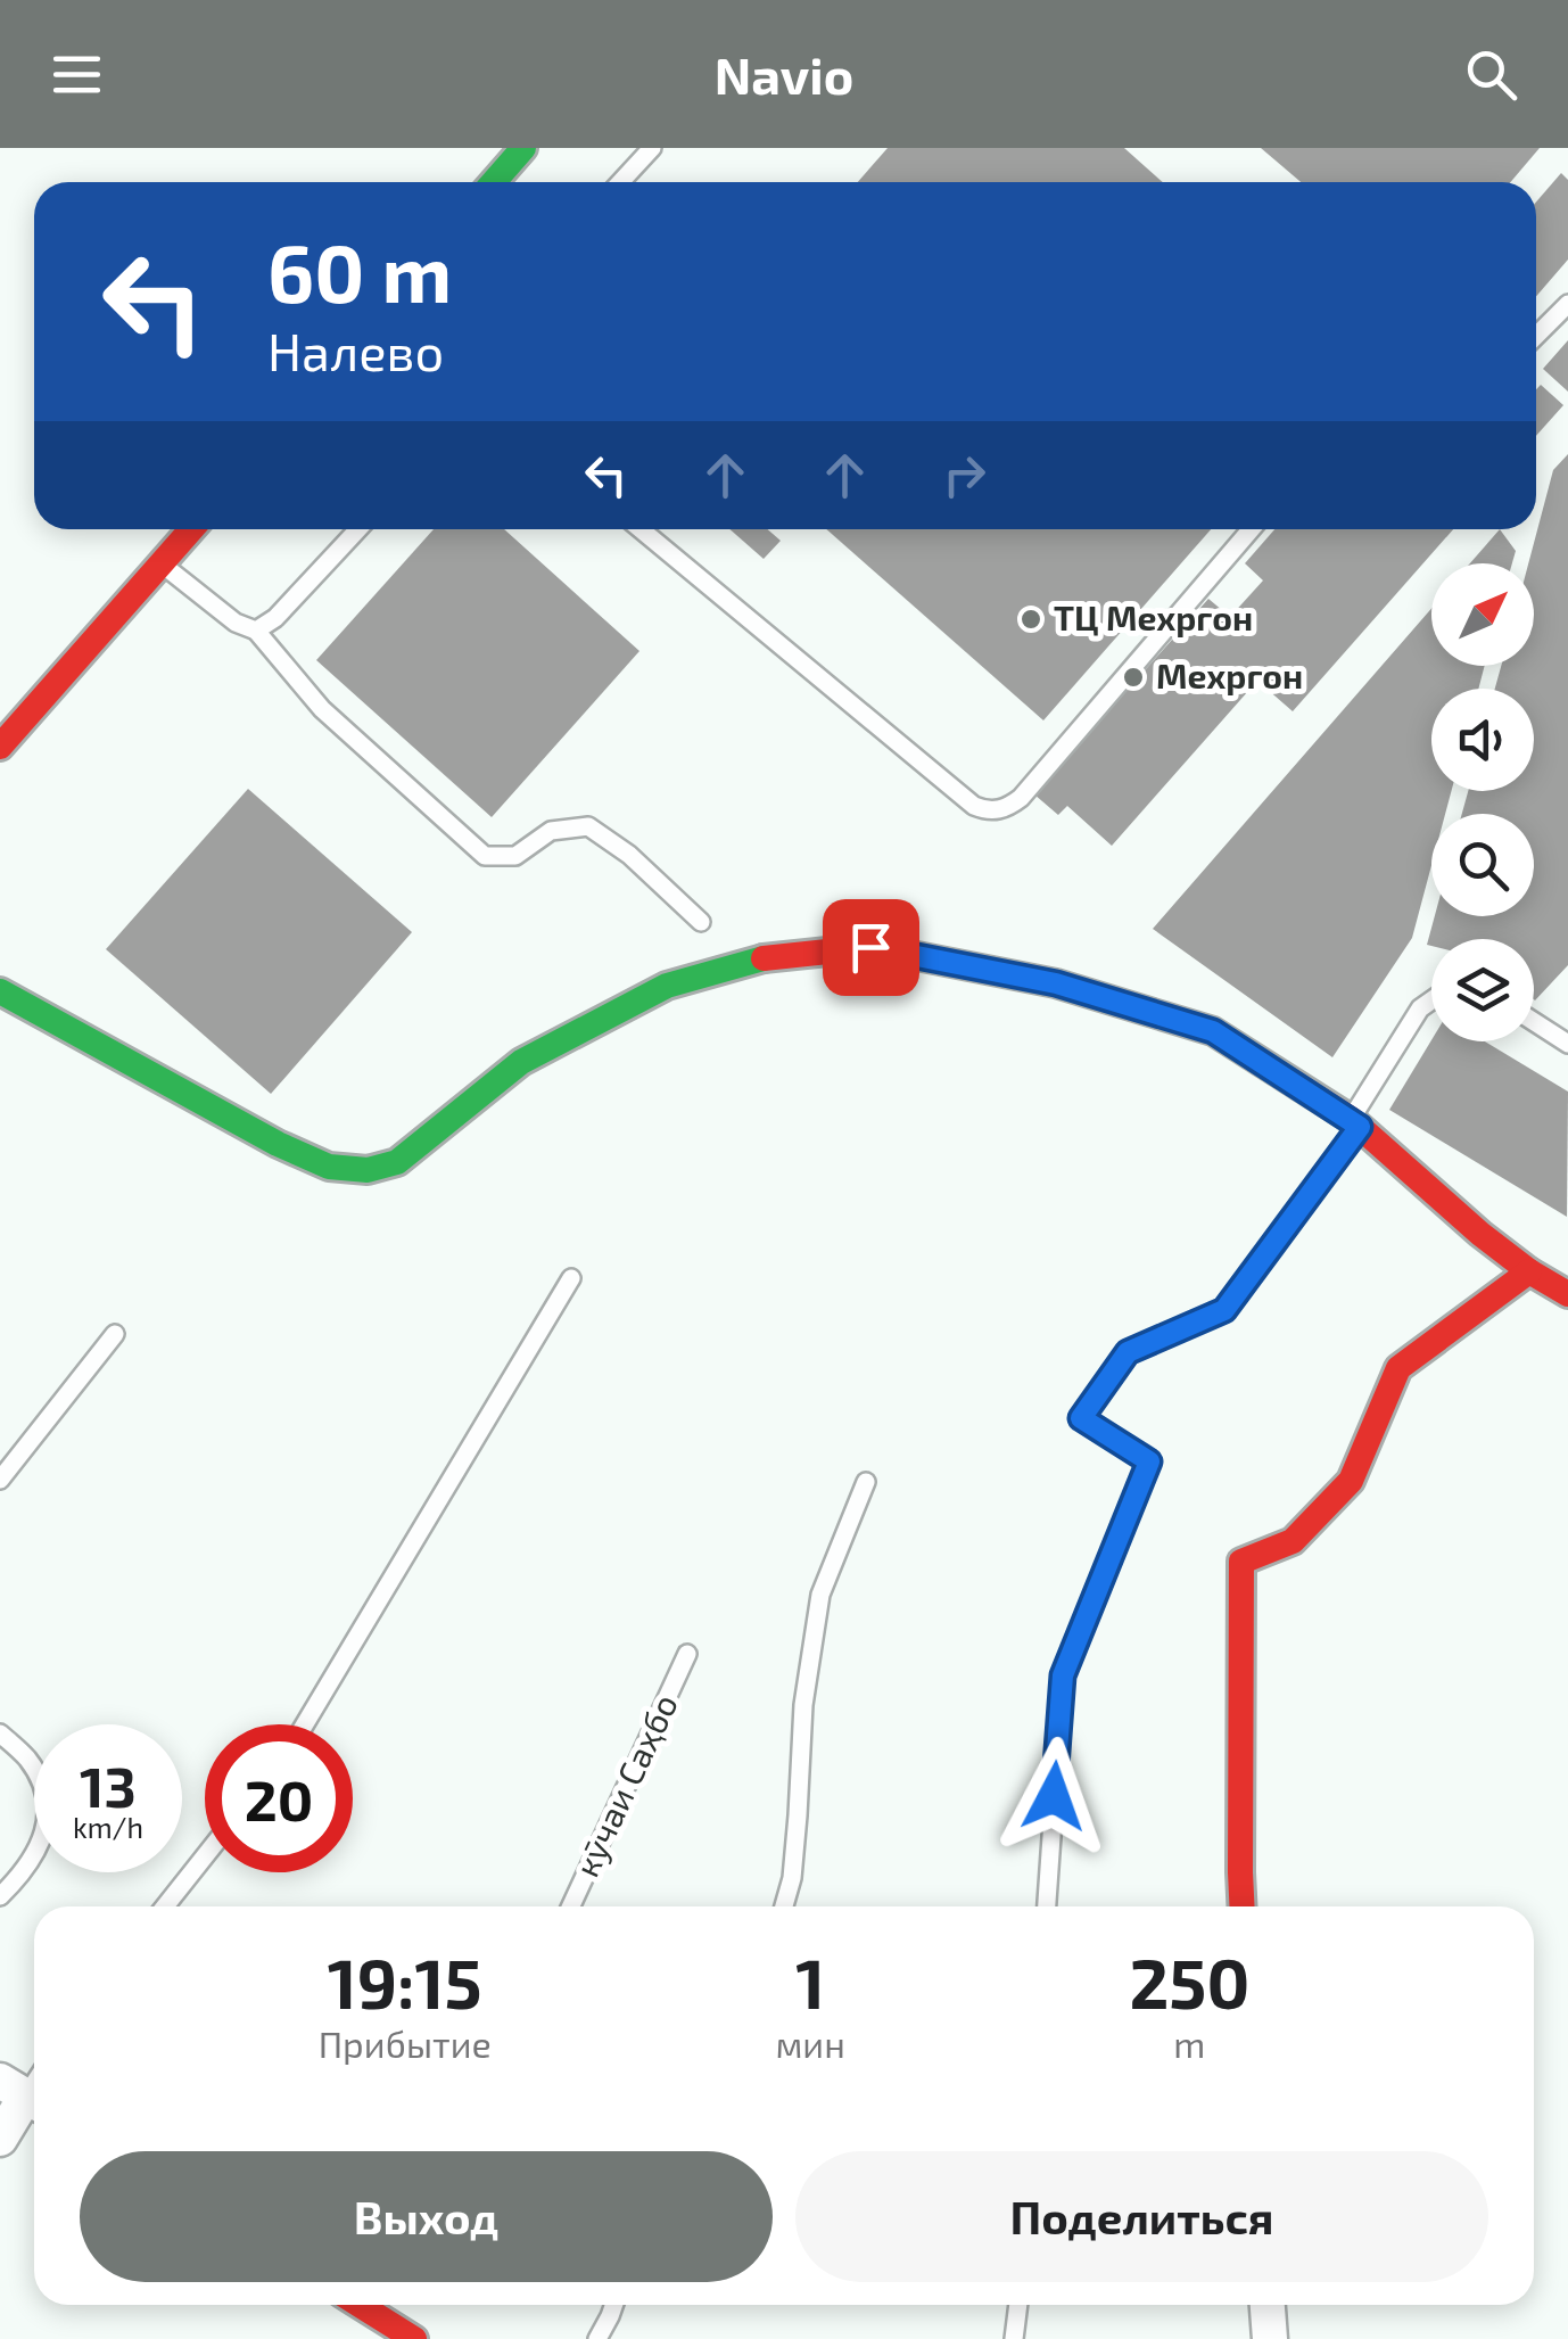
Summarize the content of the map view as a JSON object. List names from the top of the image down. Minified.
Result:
{"streets":{"lane":["кӯчаи Саҳбо"]},"places":["ТЦ Мехргон","Мехргон"],"north":"top right","page":{"header":"Navio","turn":["60 m","Налево"],"speed":"13 km/h","limit":"20","eta":["19:15","Прибытие","1","мин","250","m"],"buttons":["Выход","Поделиться"]}}
